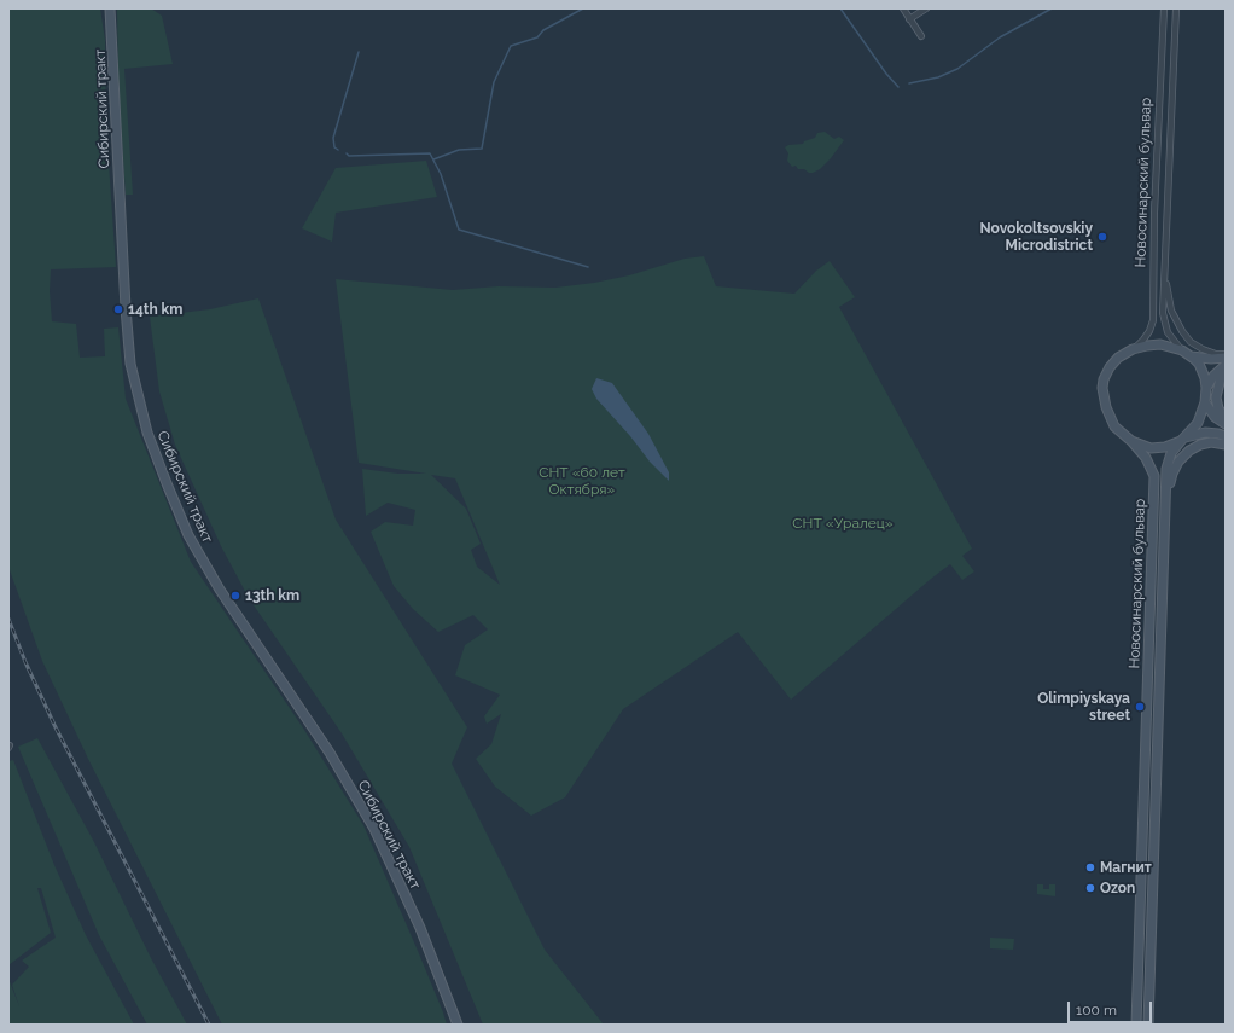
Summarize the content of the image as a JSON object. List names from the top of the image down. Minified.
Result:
{"streets":{"street":["Сибирский тракт","Новосинарский бульвар"]},"parks":["СНТ «60 лет Октября»","СНТ «Уралец»"],"places":["Novokoltsovskiy Microdistrict","14th km","13th km","Olimpiyskaya street","Магнит","Ozon"],"scale_bar":"100 m"}
